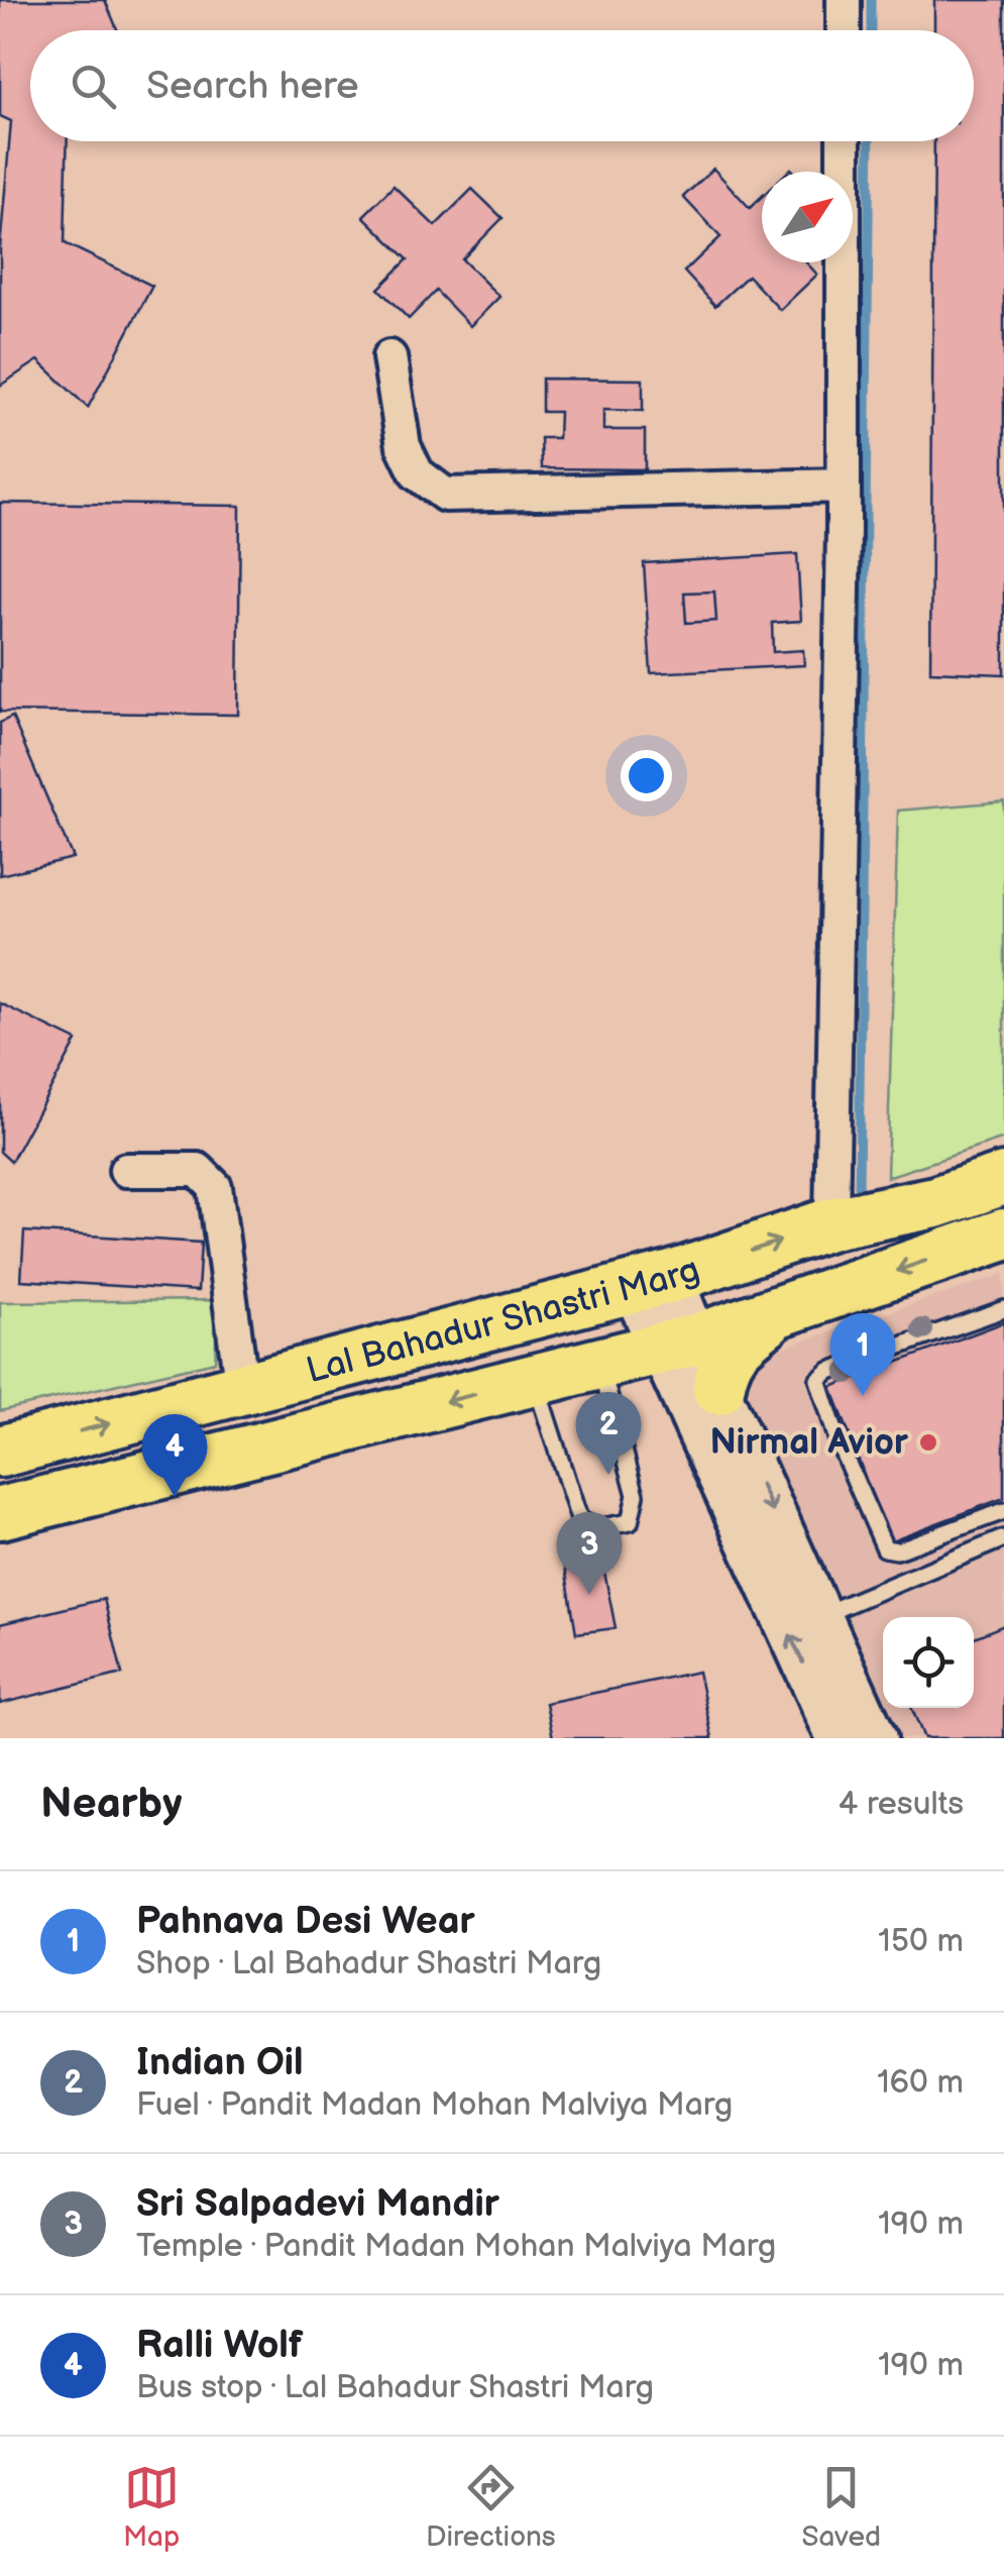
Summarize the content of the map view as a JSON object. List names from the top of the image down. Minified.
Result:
{"streets":{"main road":["Lal Bahadur Shastri Marg"]},"places":["Nirmal Avior"],"north":"top right","page":{"search":"Search here","pins":["1","2","4","3"],"heading":["Nearby","4 results"],"list":[{"mark":"1","name":"Pahnava Desi Wear","note":"Shop · Lal Bahadur Shastri Marg","value":"150 m"},{"mark":"2","name":"Indian Oil","note":"Fuel · Pandit Madan Mohan Malviya Marg","value":"160 m"},{"mark":"3","name":"Sri Salpadevi Mandir","note":"Temple · Pandit Madan Mohan Malviya Marg","value":"190 m"},{"mark":"4","name":"Ralli Wolf","note":"Bus stop · Lal Bahadur Shastri Marg","value":"190 m"}],"nav":["Map","Directions","Saved"]}}
